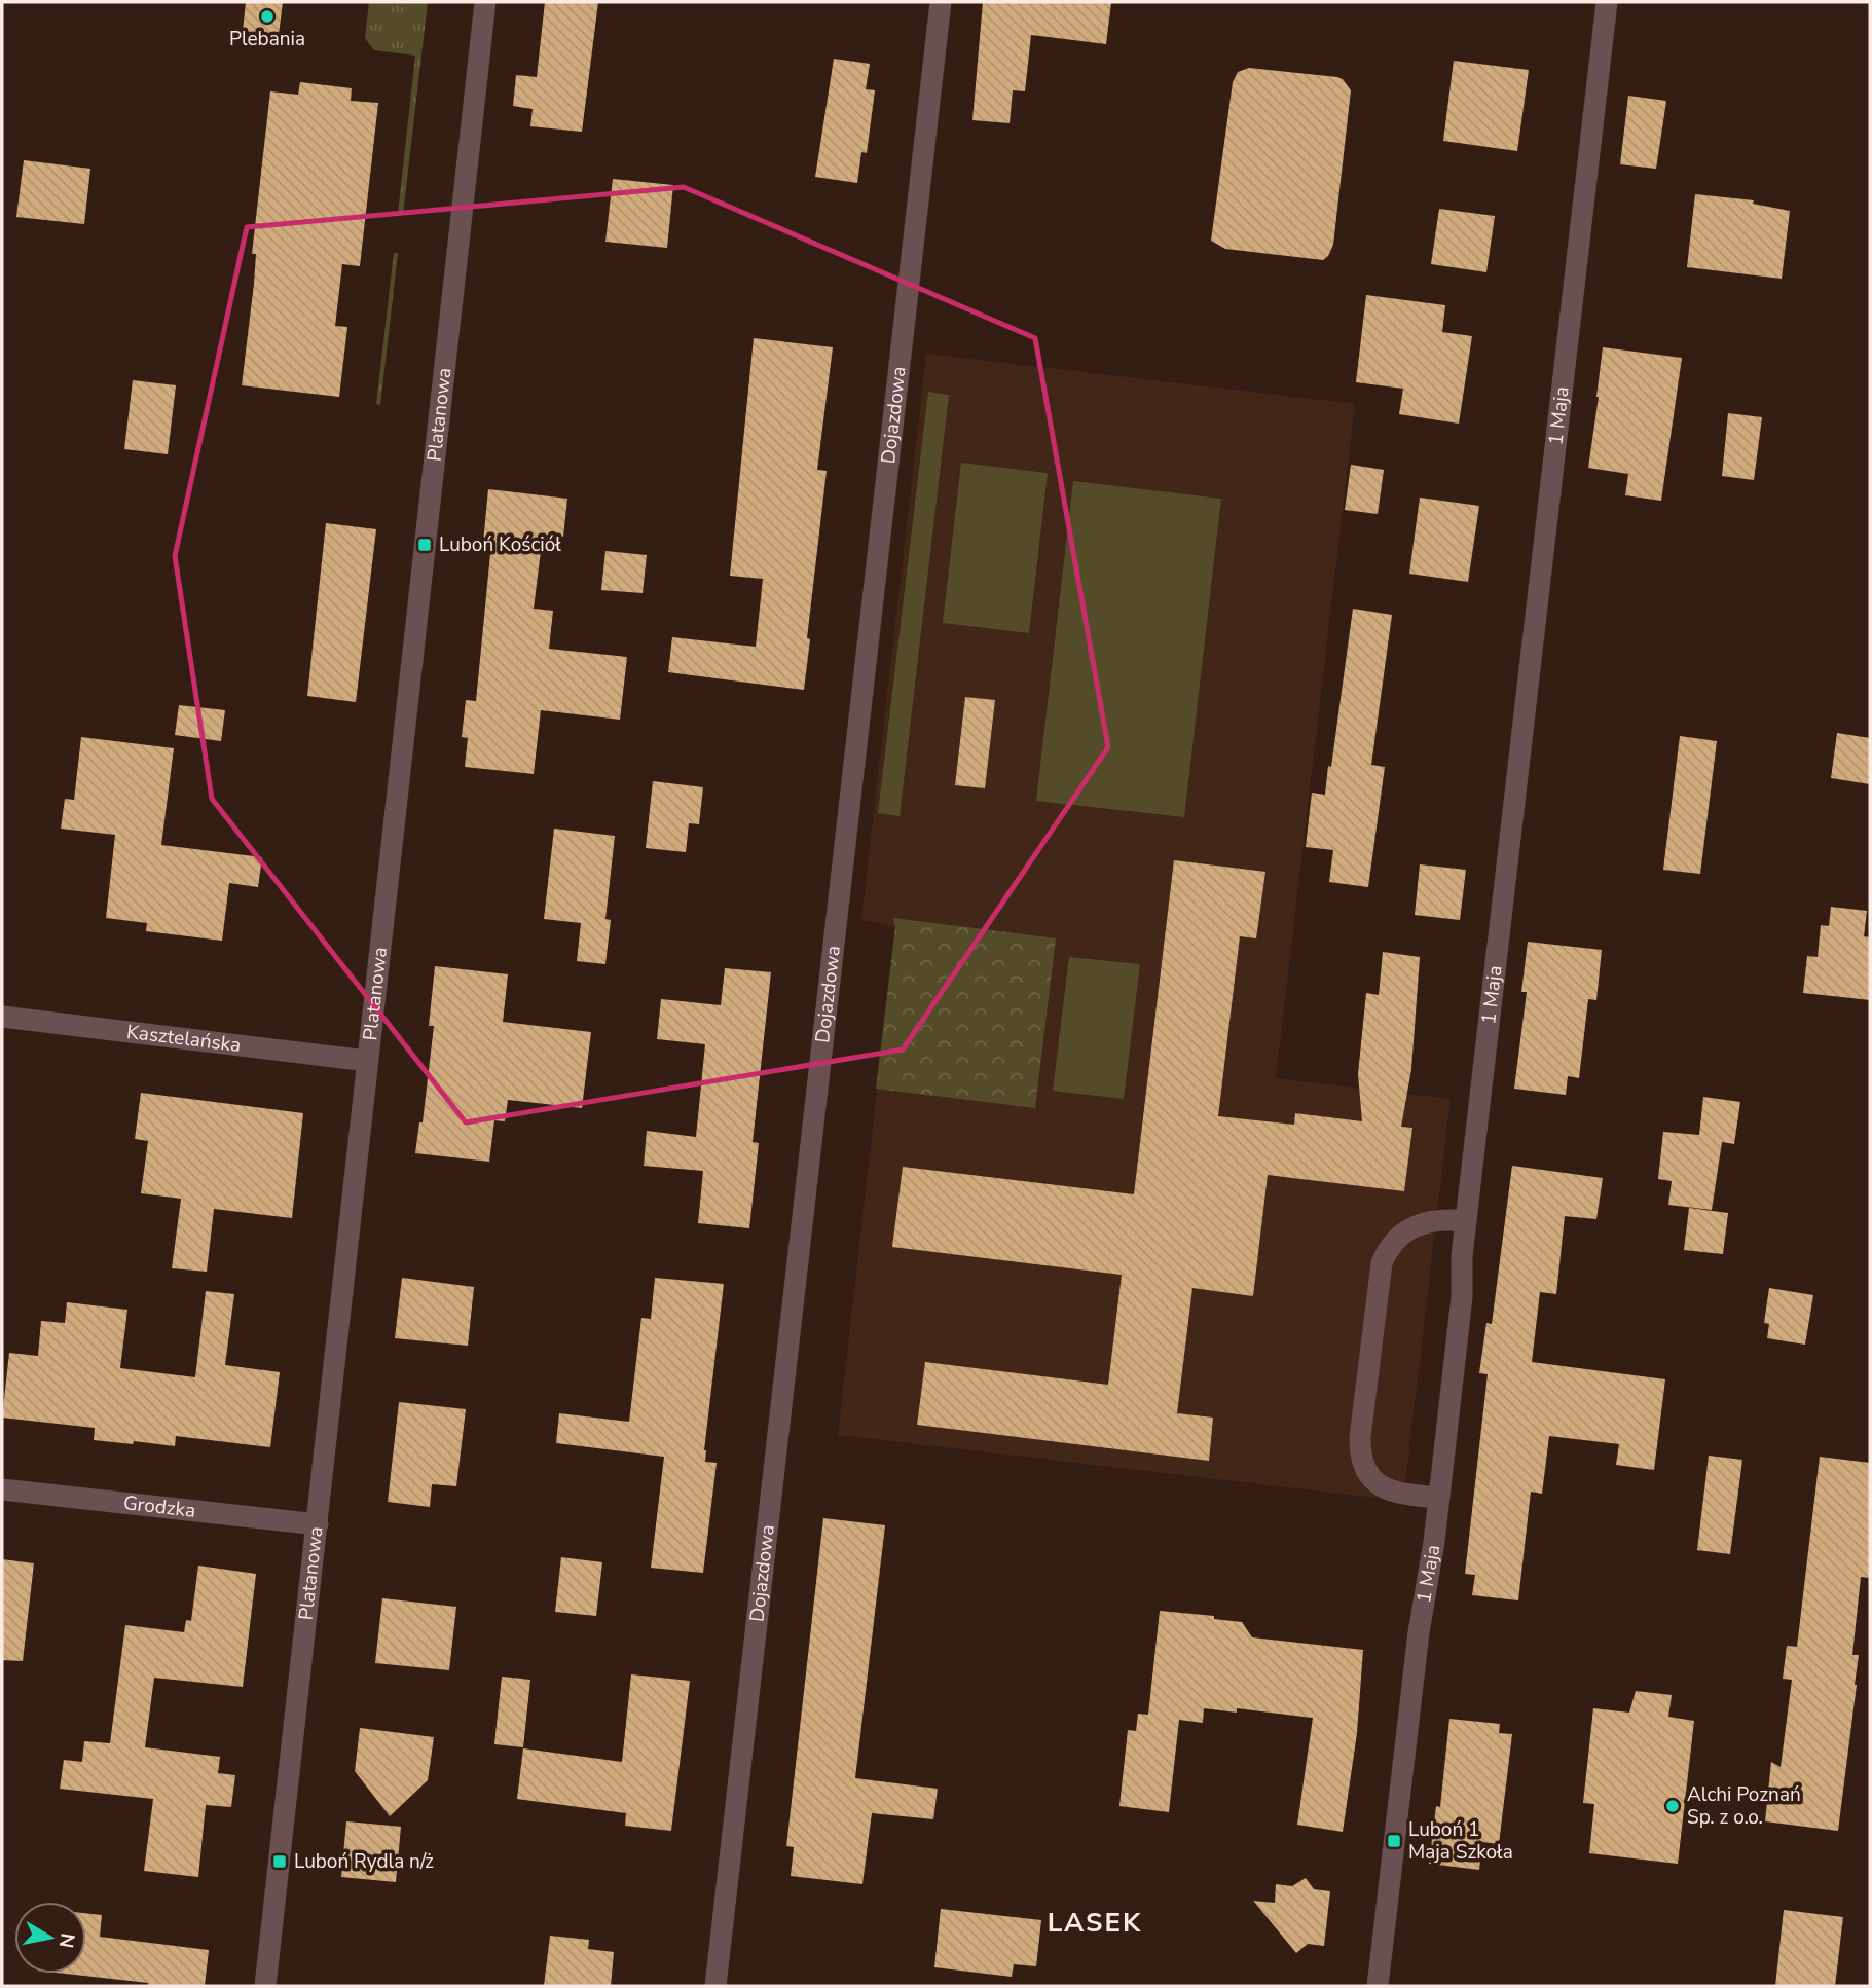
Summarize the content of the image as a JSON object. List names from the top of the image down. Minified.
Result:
{"streets":{"street":["Platanowa","Dojazdowa","1 Maja","Kasztelańska","Grodzka"]},"crossings":[["Platanowa","Kasztelańska"],["Platanowa","Grodzka"]],"districts":["LASEK"],"places":{"other":["Plebania","Alchi Poznań Sp. z o.o."],"transit":["Luboń Kościół","Luboń 1 Maja Szkoła","Luboń Rydla n/ż"]},"north":"right"}
